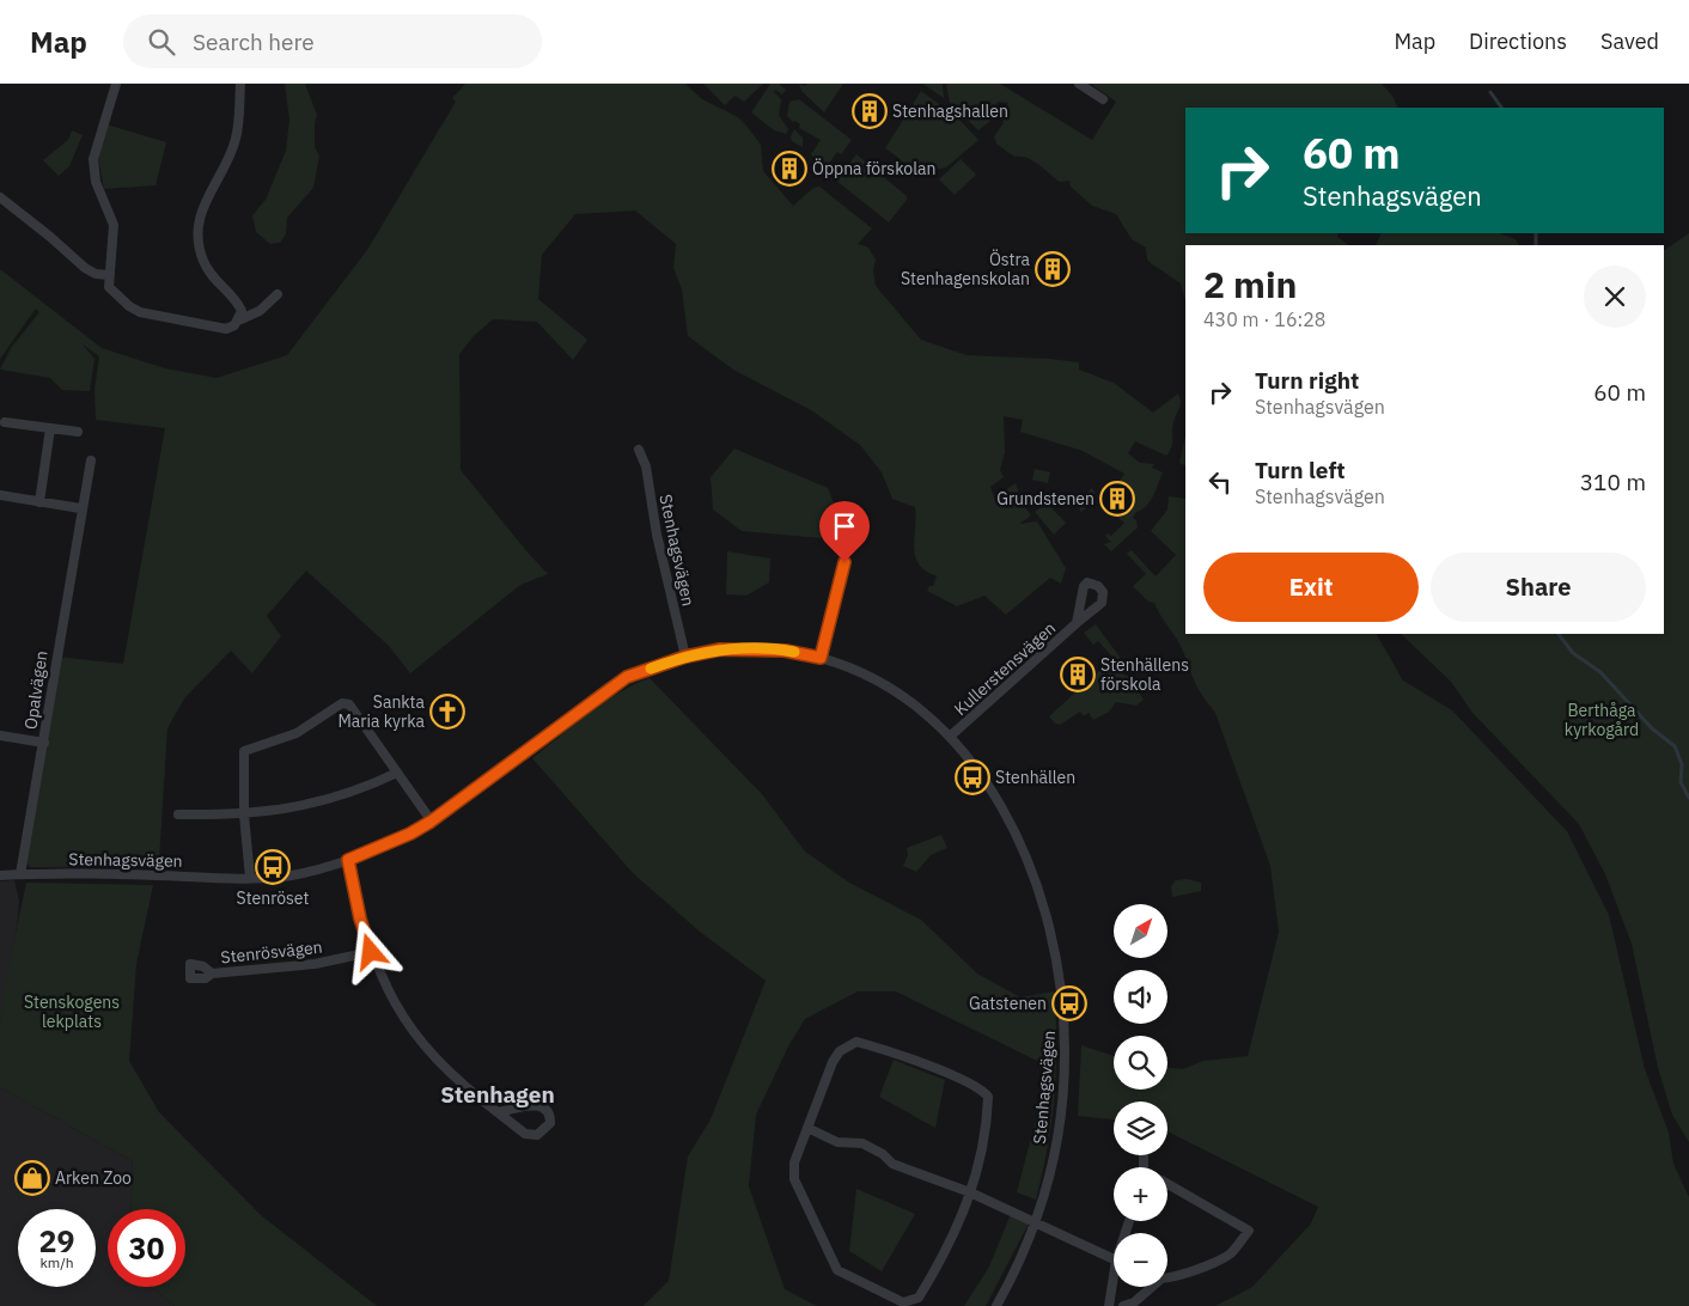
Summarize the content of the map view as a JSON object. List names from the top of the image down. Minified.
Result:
{"streets":{"street":["Stenhagsvägen","Kullerstensvägen","Opalvägen","Stenrösvägen"]},"crossings":[["Stenhagsvägen","Kullerstensvägen"],["Stenhagsvägen","Opalvägen"]],"districts":["Stenhagen"],"parks":["Berthåga kyrkogård","Stenskogens lekplats"],"places":{"building":["Stenhagshallen","Öppna förskolan","Östra Stenhagenskolan","Grundstenen","Stenhällens förskola"],"church":["Sankta Maria kyrka"],"bus stop":["Stenhällen","Stenröset","Gatstenen"],"shop":["Arken Zoo"]},"north":"top right","page":{"header":"Map","search":"Search here","nav":["Map","Directions","Saved"],"turn":["60 m","Stenhagsvägen"],"heading":["2 min","430 m · 16:28"],"list":[{"name":"Turn right","note":"Stenhagsvägen","value":"60 m"},{"name":"Turn left","note":"Stenhagsvägen","value":"310 m"}],"buttons":["Exit","Share"],"map_buttons":["+","−"],"speed":"29 km/h","limit":"30"}}
